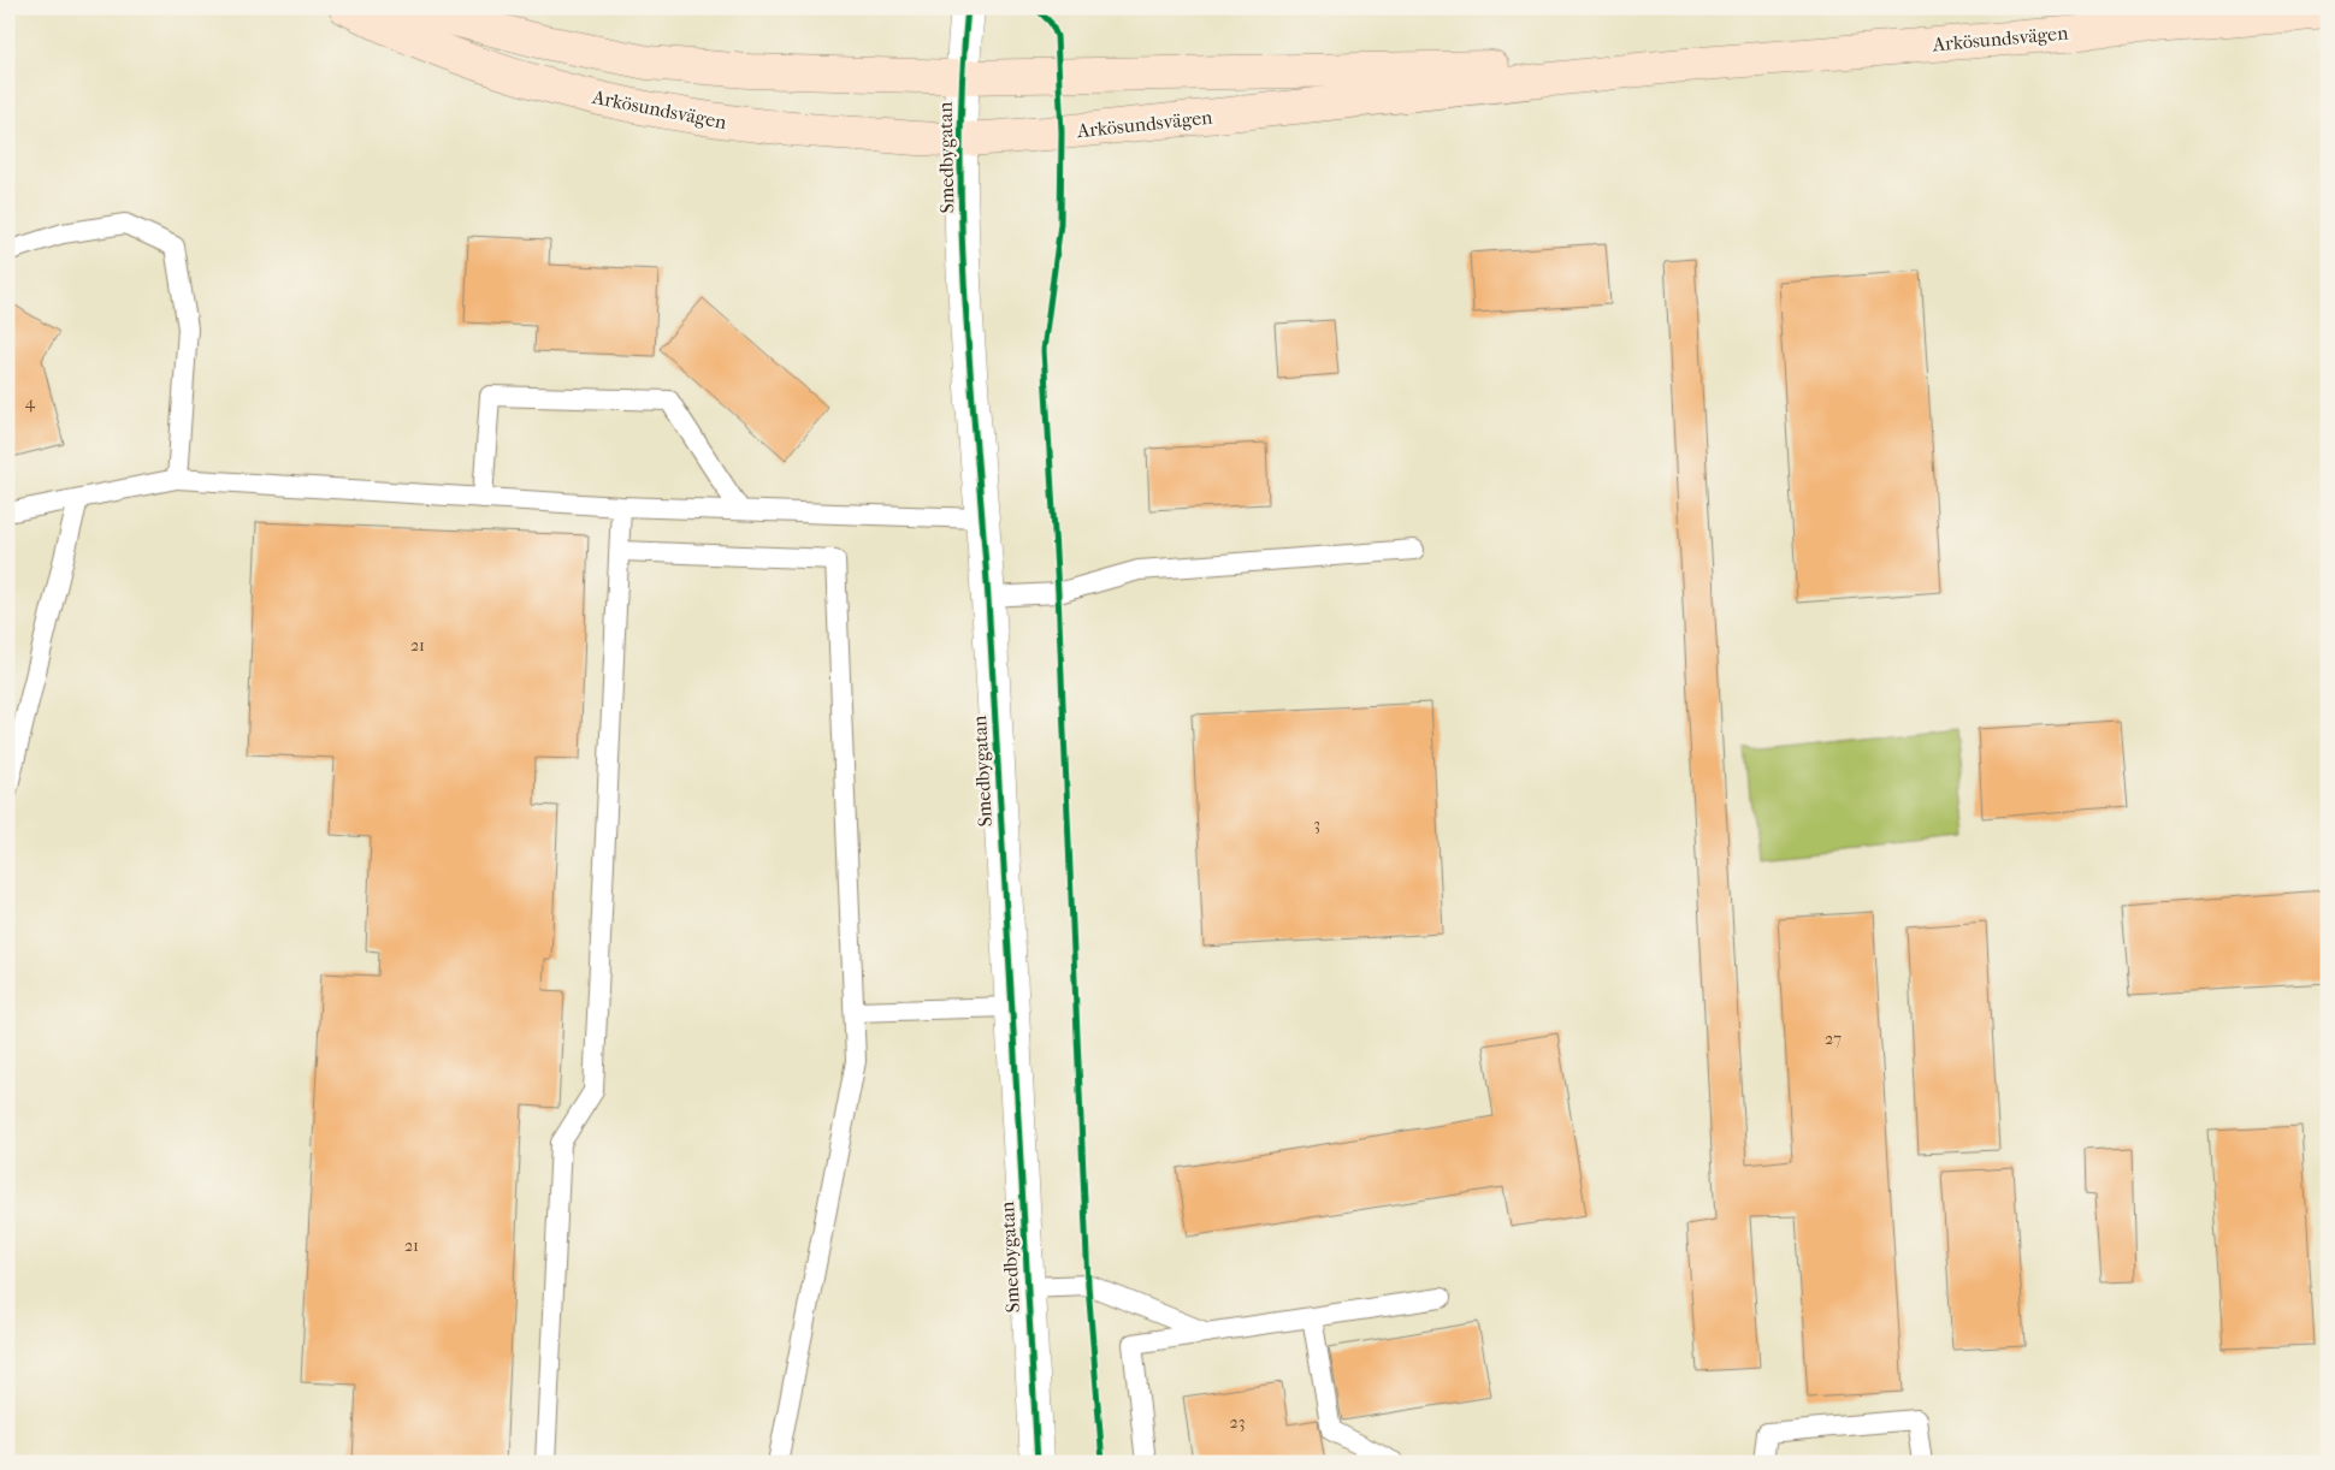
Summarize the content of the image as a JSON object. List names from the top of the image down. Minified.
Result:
{"streets":{"main road":["Arkösundsvägen"],"street":["Smedbygatan"]},"crossings":[["Arkösundsvägen","Smedbygatan"]],"house_numbers":["4","21","3","27","21","23"]}
